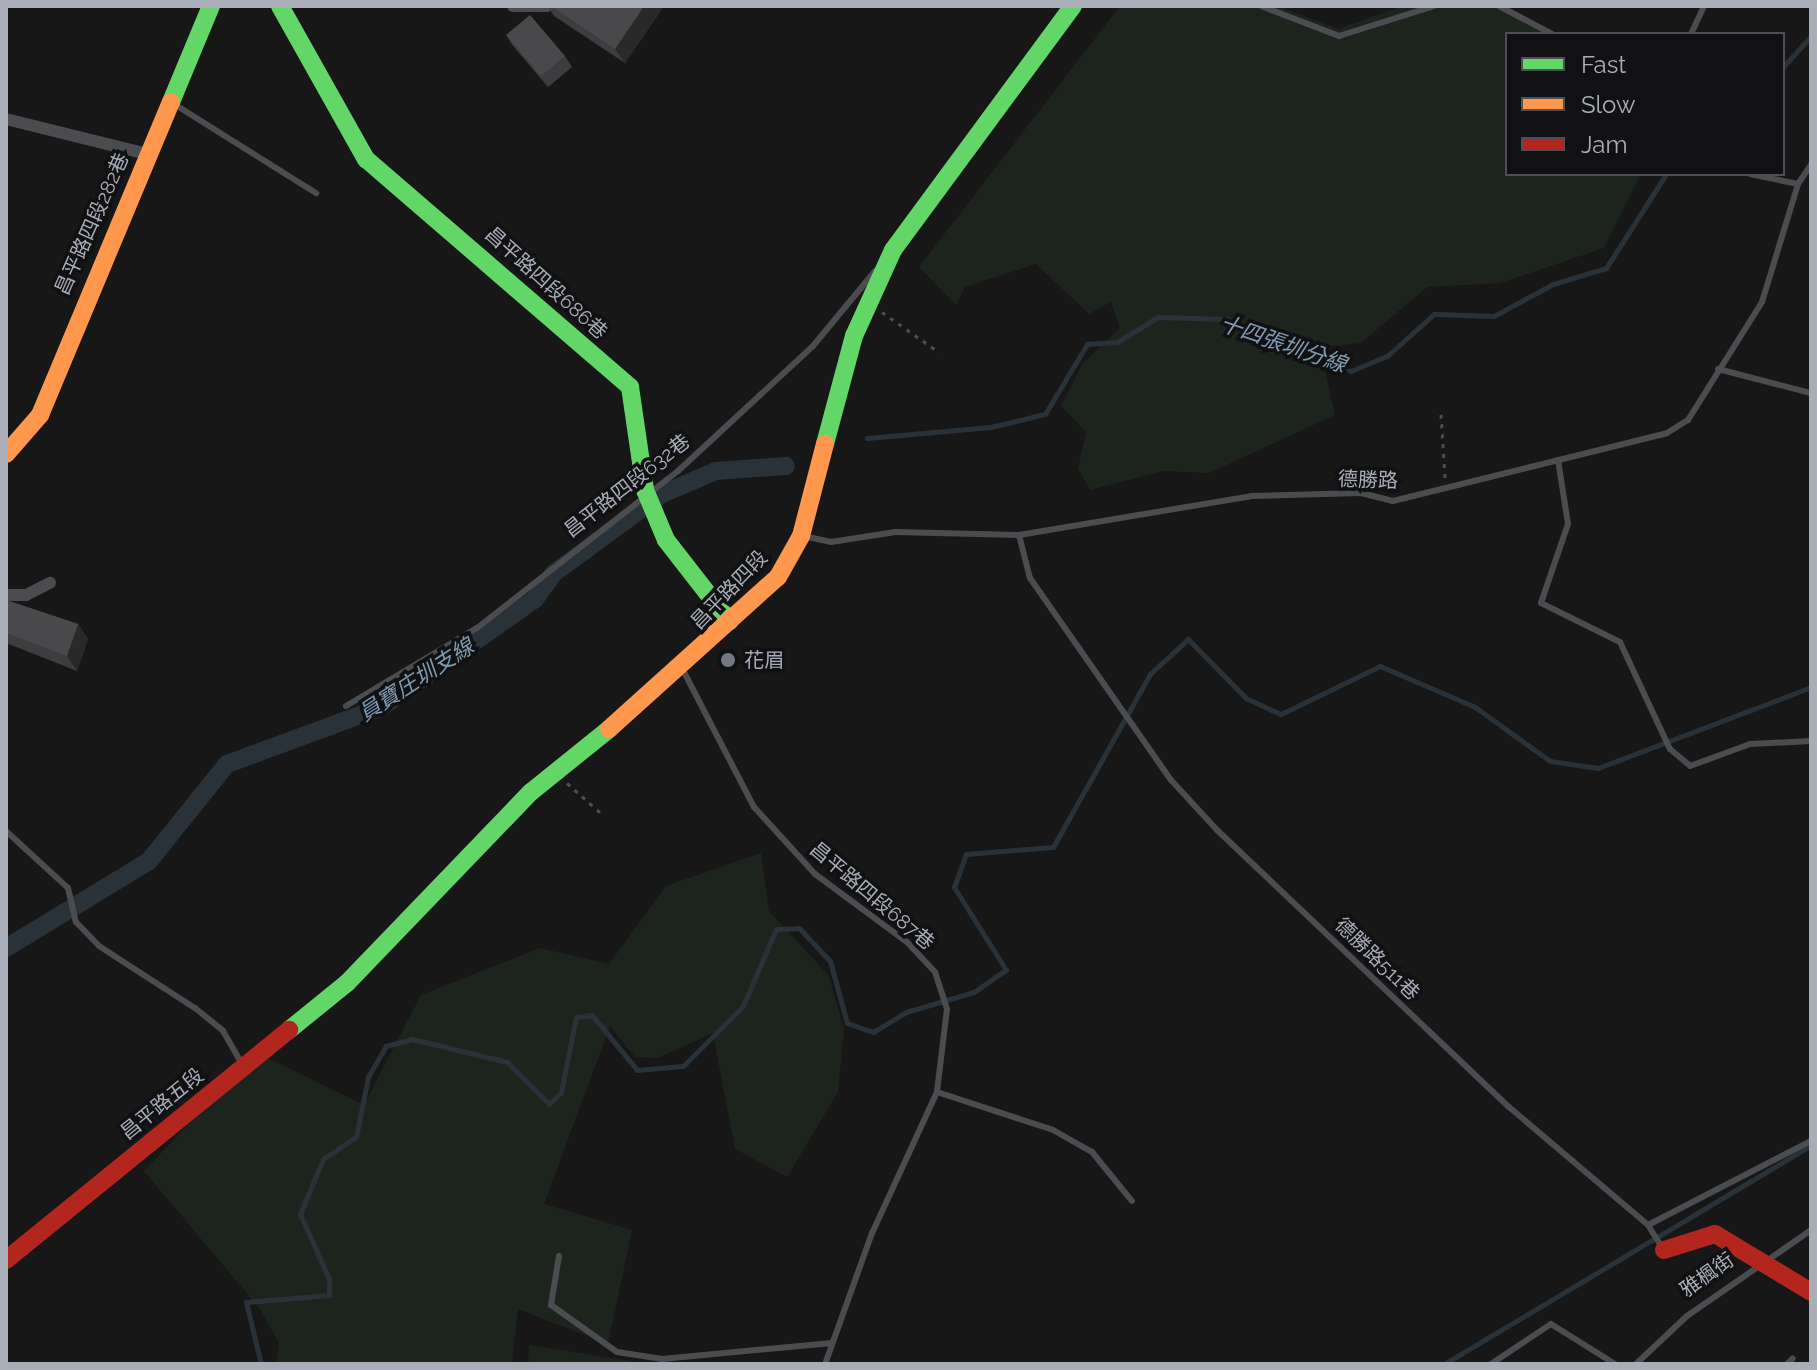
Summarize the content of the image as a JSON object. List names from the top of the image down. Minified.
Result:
{"streets":{"street":["昌平路四段282巷","昌平路四段686巷","昌平路四段","昌平路五段","雅楓街"],"lane":["德勝路","昌平路四段632巷","昌平路四段687巷","德勝路511巷"]},"crossings":[["昌平路四段686巷","昌平路四段632巷"],["昌平路四段686巷","昌平路四段"],["德勝路","昌平路四段"],["德勝路","德勝路511巷"],["昌平路四段632巷","昌平路四段"],["昌平路四段","昌平路四段687巷"],["昌平路四段","昌平路五段"]],"water":["十四張圳分線","員寶庄圳支線"],"places":["花眉"],"legend":["Fast","Slow","Jam"]}
